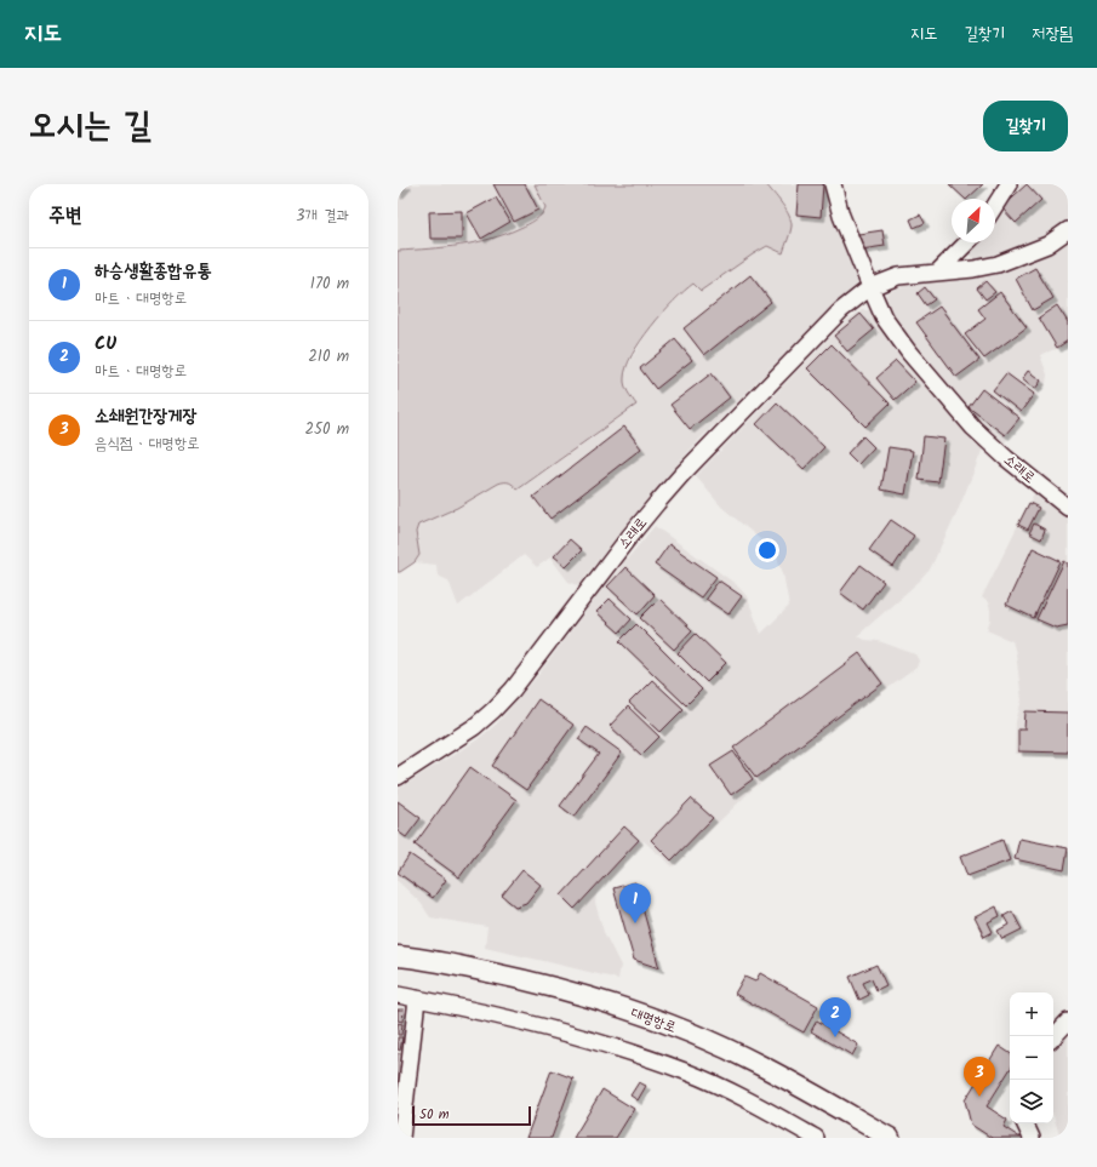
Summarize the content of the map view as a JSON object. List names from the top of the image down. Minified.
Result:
{"streets":{"main road":["대명항로"],"street":["소래로"]},"scale_bar":"50 m","north":"top right","page":{"header":"지도","nav":["지도","길찾기","저장됨"],"title":"오시는 길","buttons":"길찾기","heading":["주변","3개 결과"],"list":[{"mark":"1","name":"하승생활종합유통","note":"마트 · 대명항로","value":"170 m"},{"mark":"2","name":"CU","note":"마트 · 대명항로","value":"210 m"},{"mark":"3","name":"소쇄원간장게장","note":"음식점 · 대명항로","value":"250 m"}],"pins":["1","2","3"],"map_buttons":["+","−"],"scale":"50 m"}}
